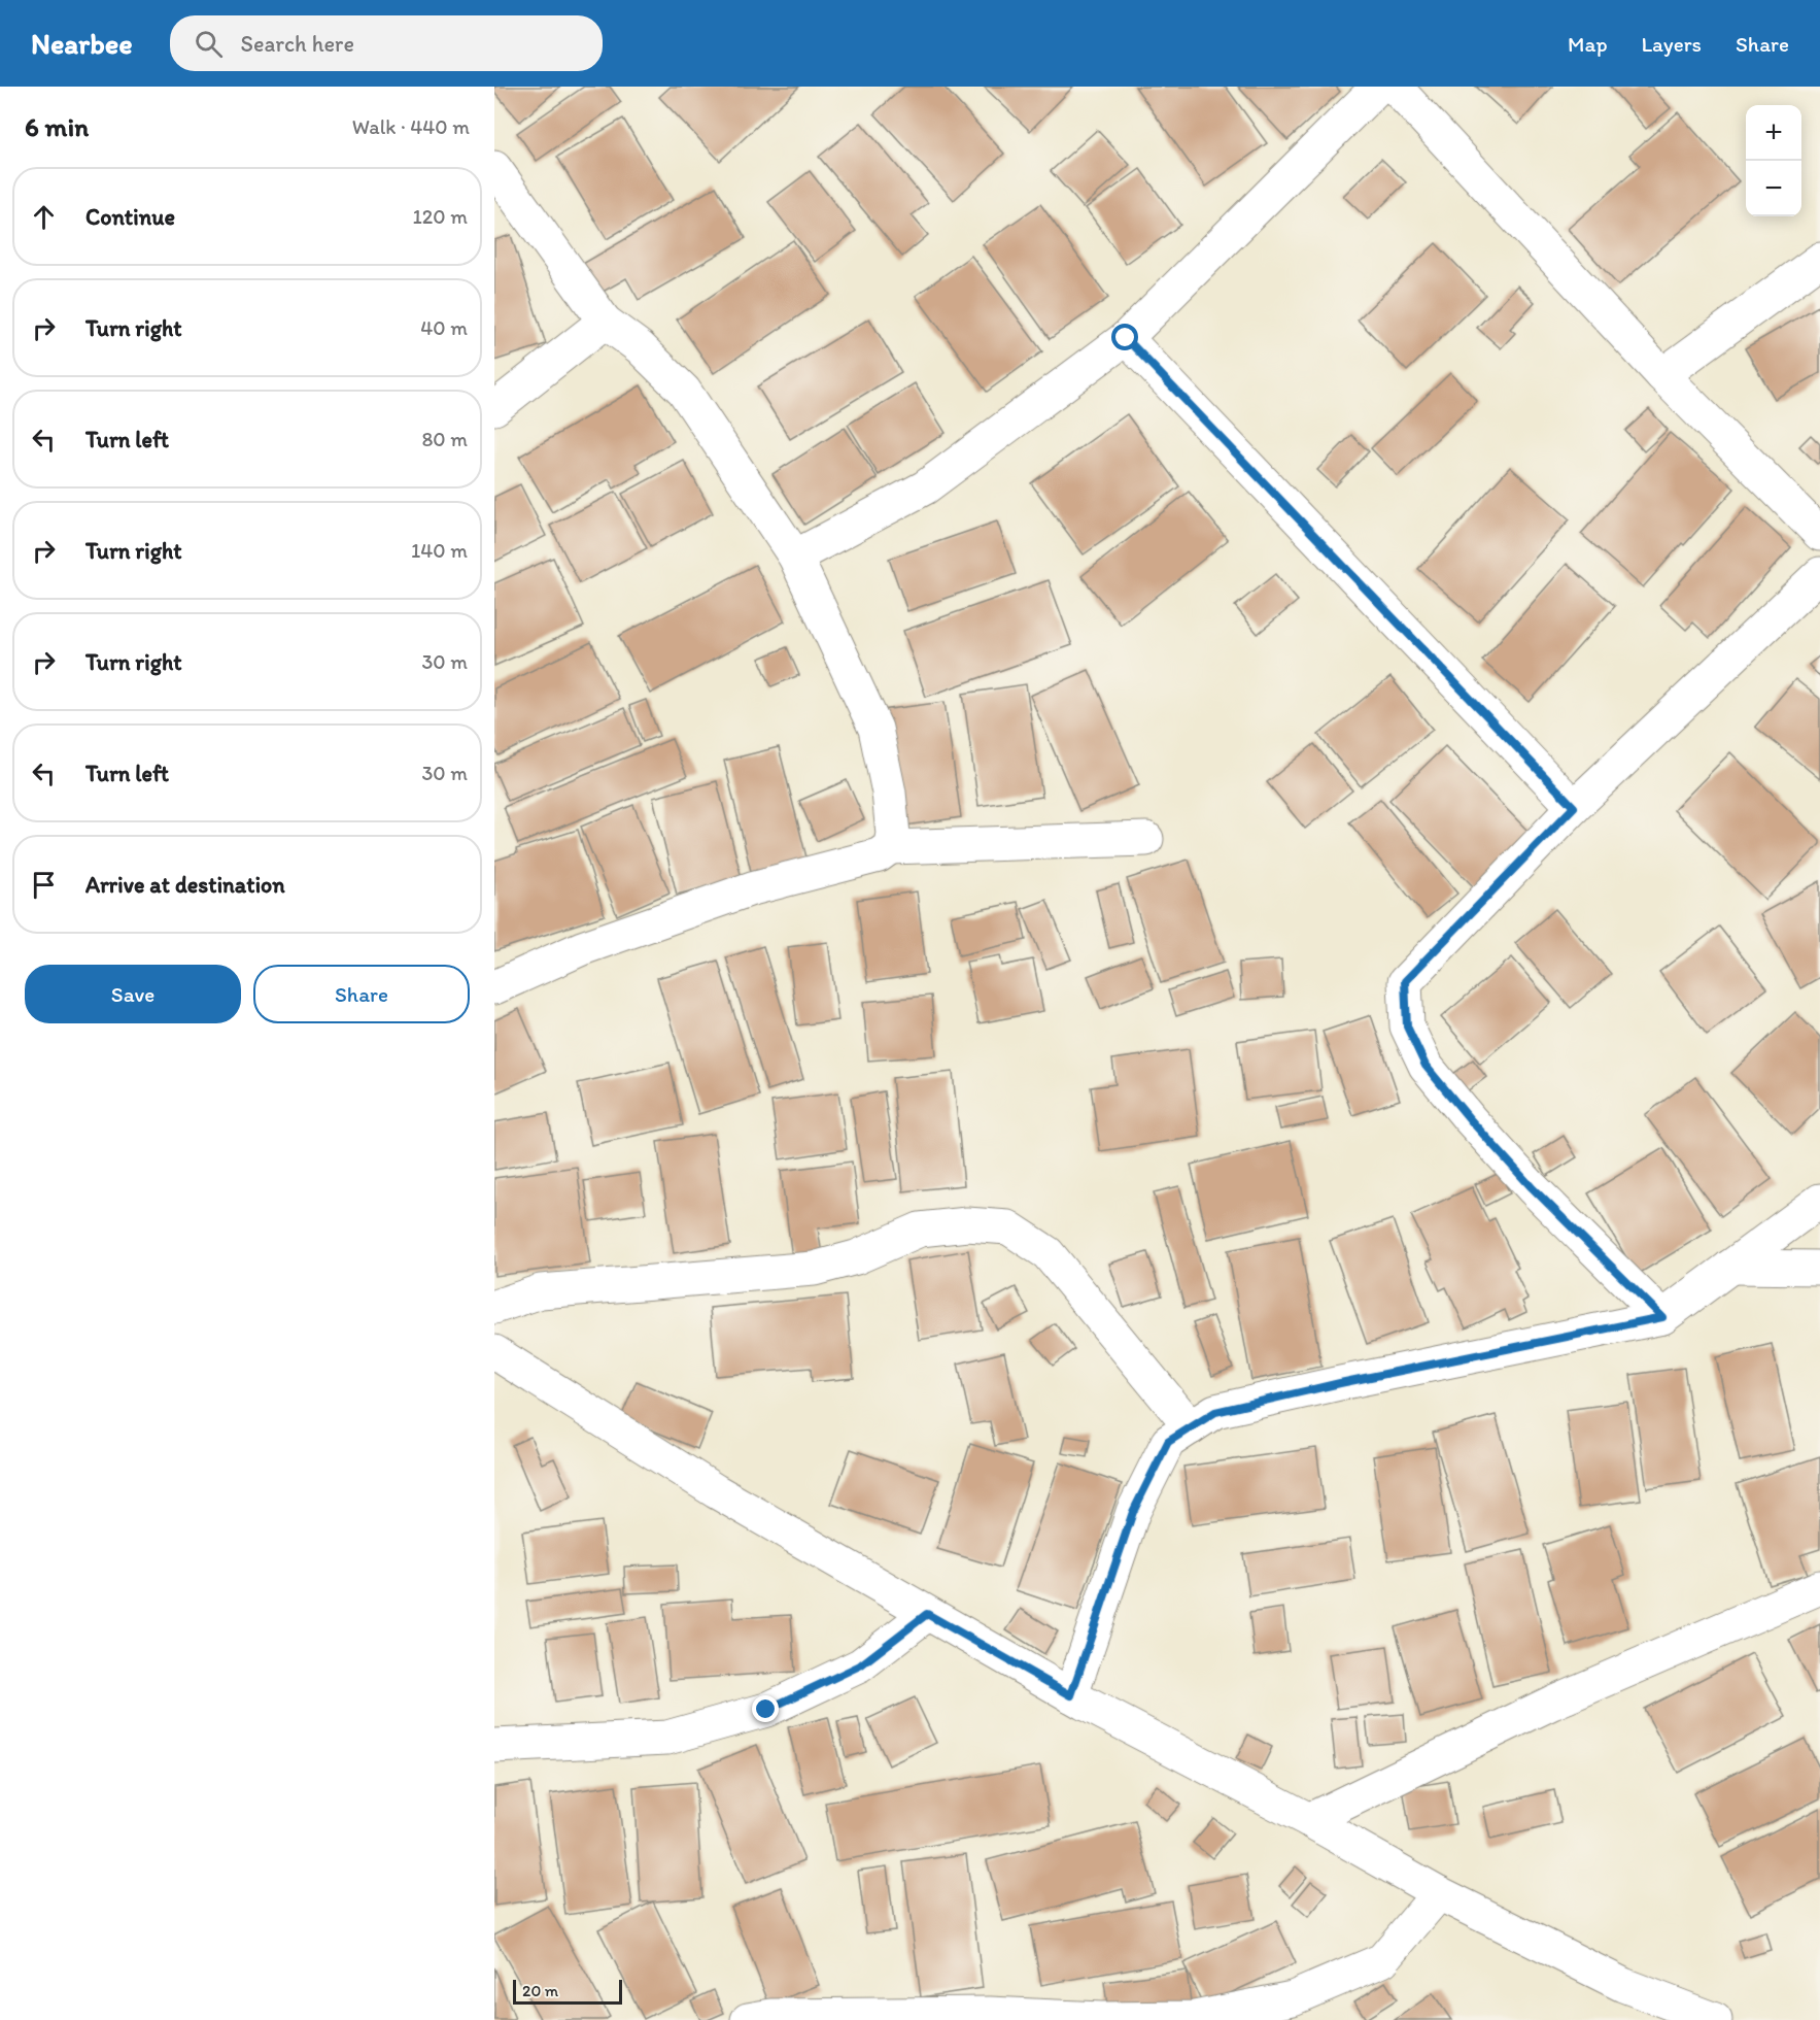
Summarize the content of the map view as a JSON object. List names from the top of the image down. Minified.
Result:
{"scale_bar":"20 m","page":{"header":"Nearbee","search":"Search here","nav":["Map","Layers","Share"],"heading":["6 min","Walk · 440 m"],"map_buttons":["+","−"],"list":[["Continue","120 m"],["Turn right","40 m"],["Turn left","80 m"],["Turn right","140 m"],["Turn right","30 m"],["Turn left","30 m"],"Arrive at destination"],"buttons":["Save","Share"],"scale":"20 m"}}
